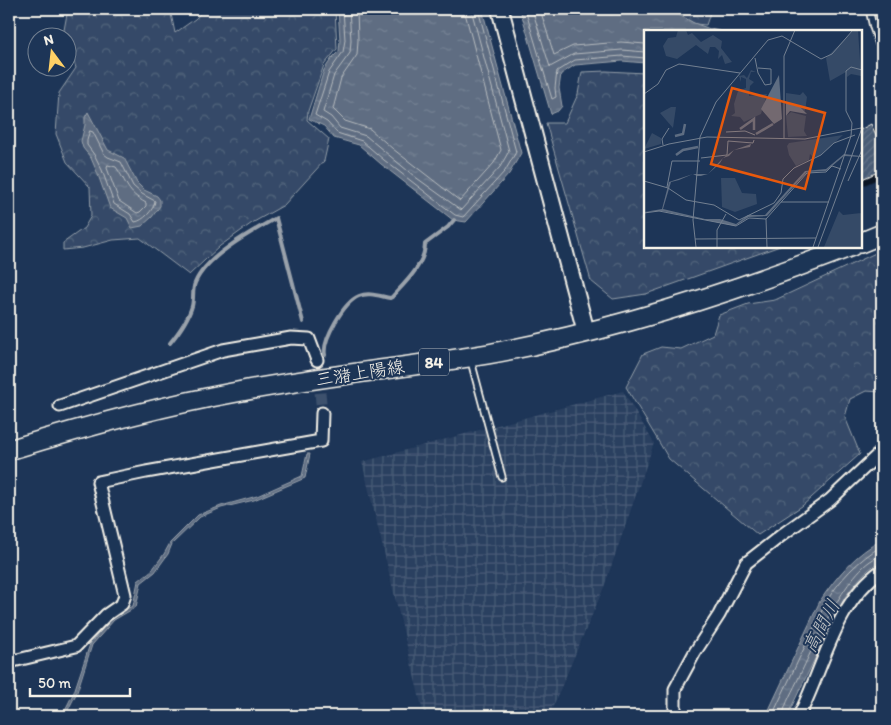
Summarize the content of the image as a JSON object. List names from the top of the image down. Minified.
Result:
{"streets":{"main road":["84","三潴上陽線"]},"water":["高間川"],"scale_bar":"50 m","north":"top"}
